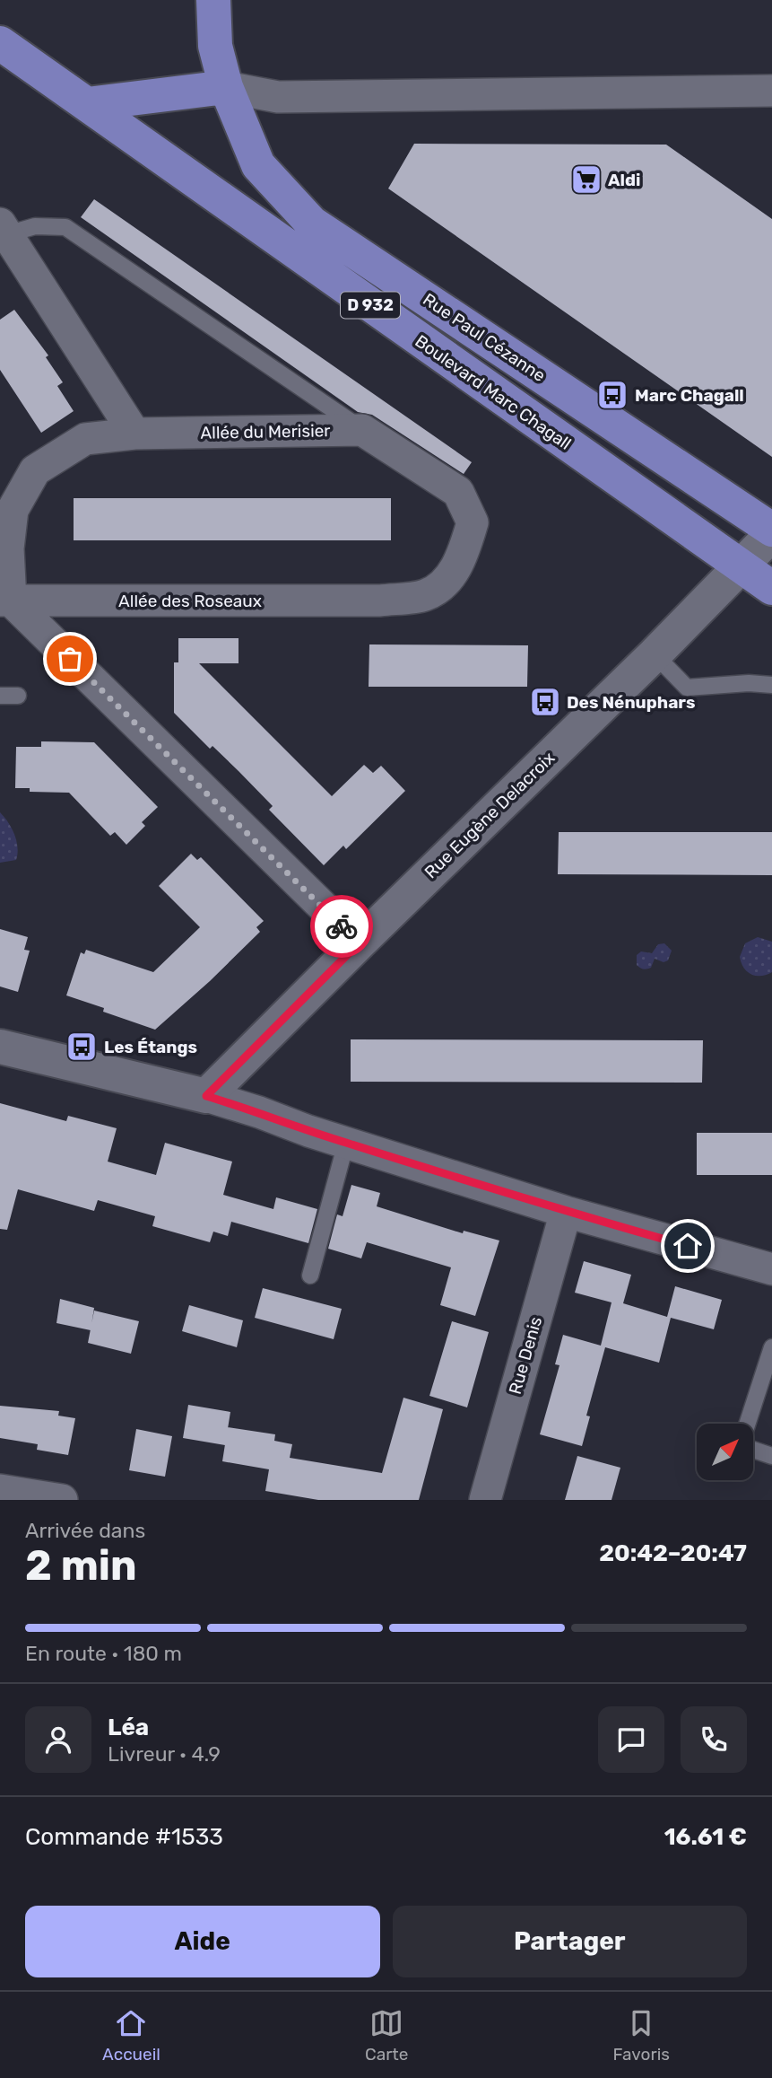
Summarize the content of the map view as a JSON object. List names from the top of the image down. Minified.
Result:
{"streets":{"main road":["D 932","Rue Paul Cézanne","Boulevard Marc Chagall"],"street":["Allée du Merisier","Allée des Roseaux","Rue Eugène Delacroix","Rue Denis"]},"crossings":[["D 932","Boulevard Marc Chagall"],["D 932","Rue Eugène Delacroix"],["Rue Paul Cézanne","Rue Eugène Delacroix"],["Boulevard Marc Chagall","Rue Eugène Delacroix"],["Allée du Merisier","Allée des Roseaux"]],"places":{"supermarket":["Aldi"],"bus stop":["Marc Chagall","Des Nénuphars","Les Étangs"]},"north":"top right","page":{"heading":["2 min","Arrivée dans","20:42–20:47"],"panel":["Léa","Livreur · 4.9","Commande #1533","16.61 €"],"bar":"En route · 180 m","buttons":["Aide","Partager"],"tabs":["Accueil","Carte","Favoris"]}}
